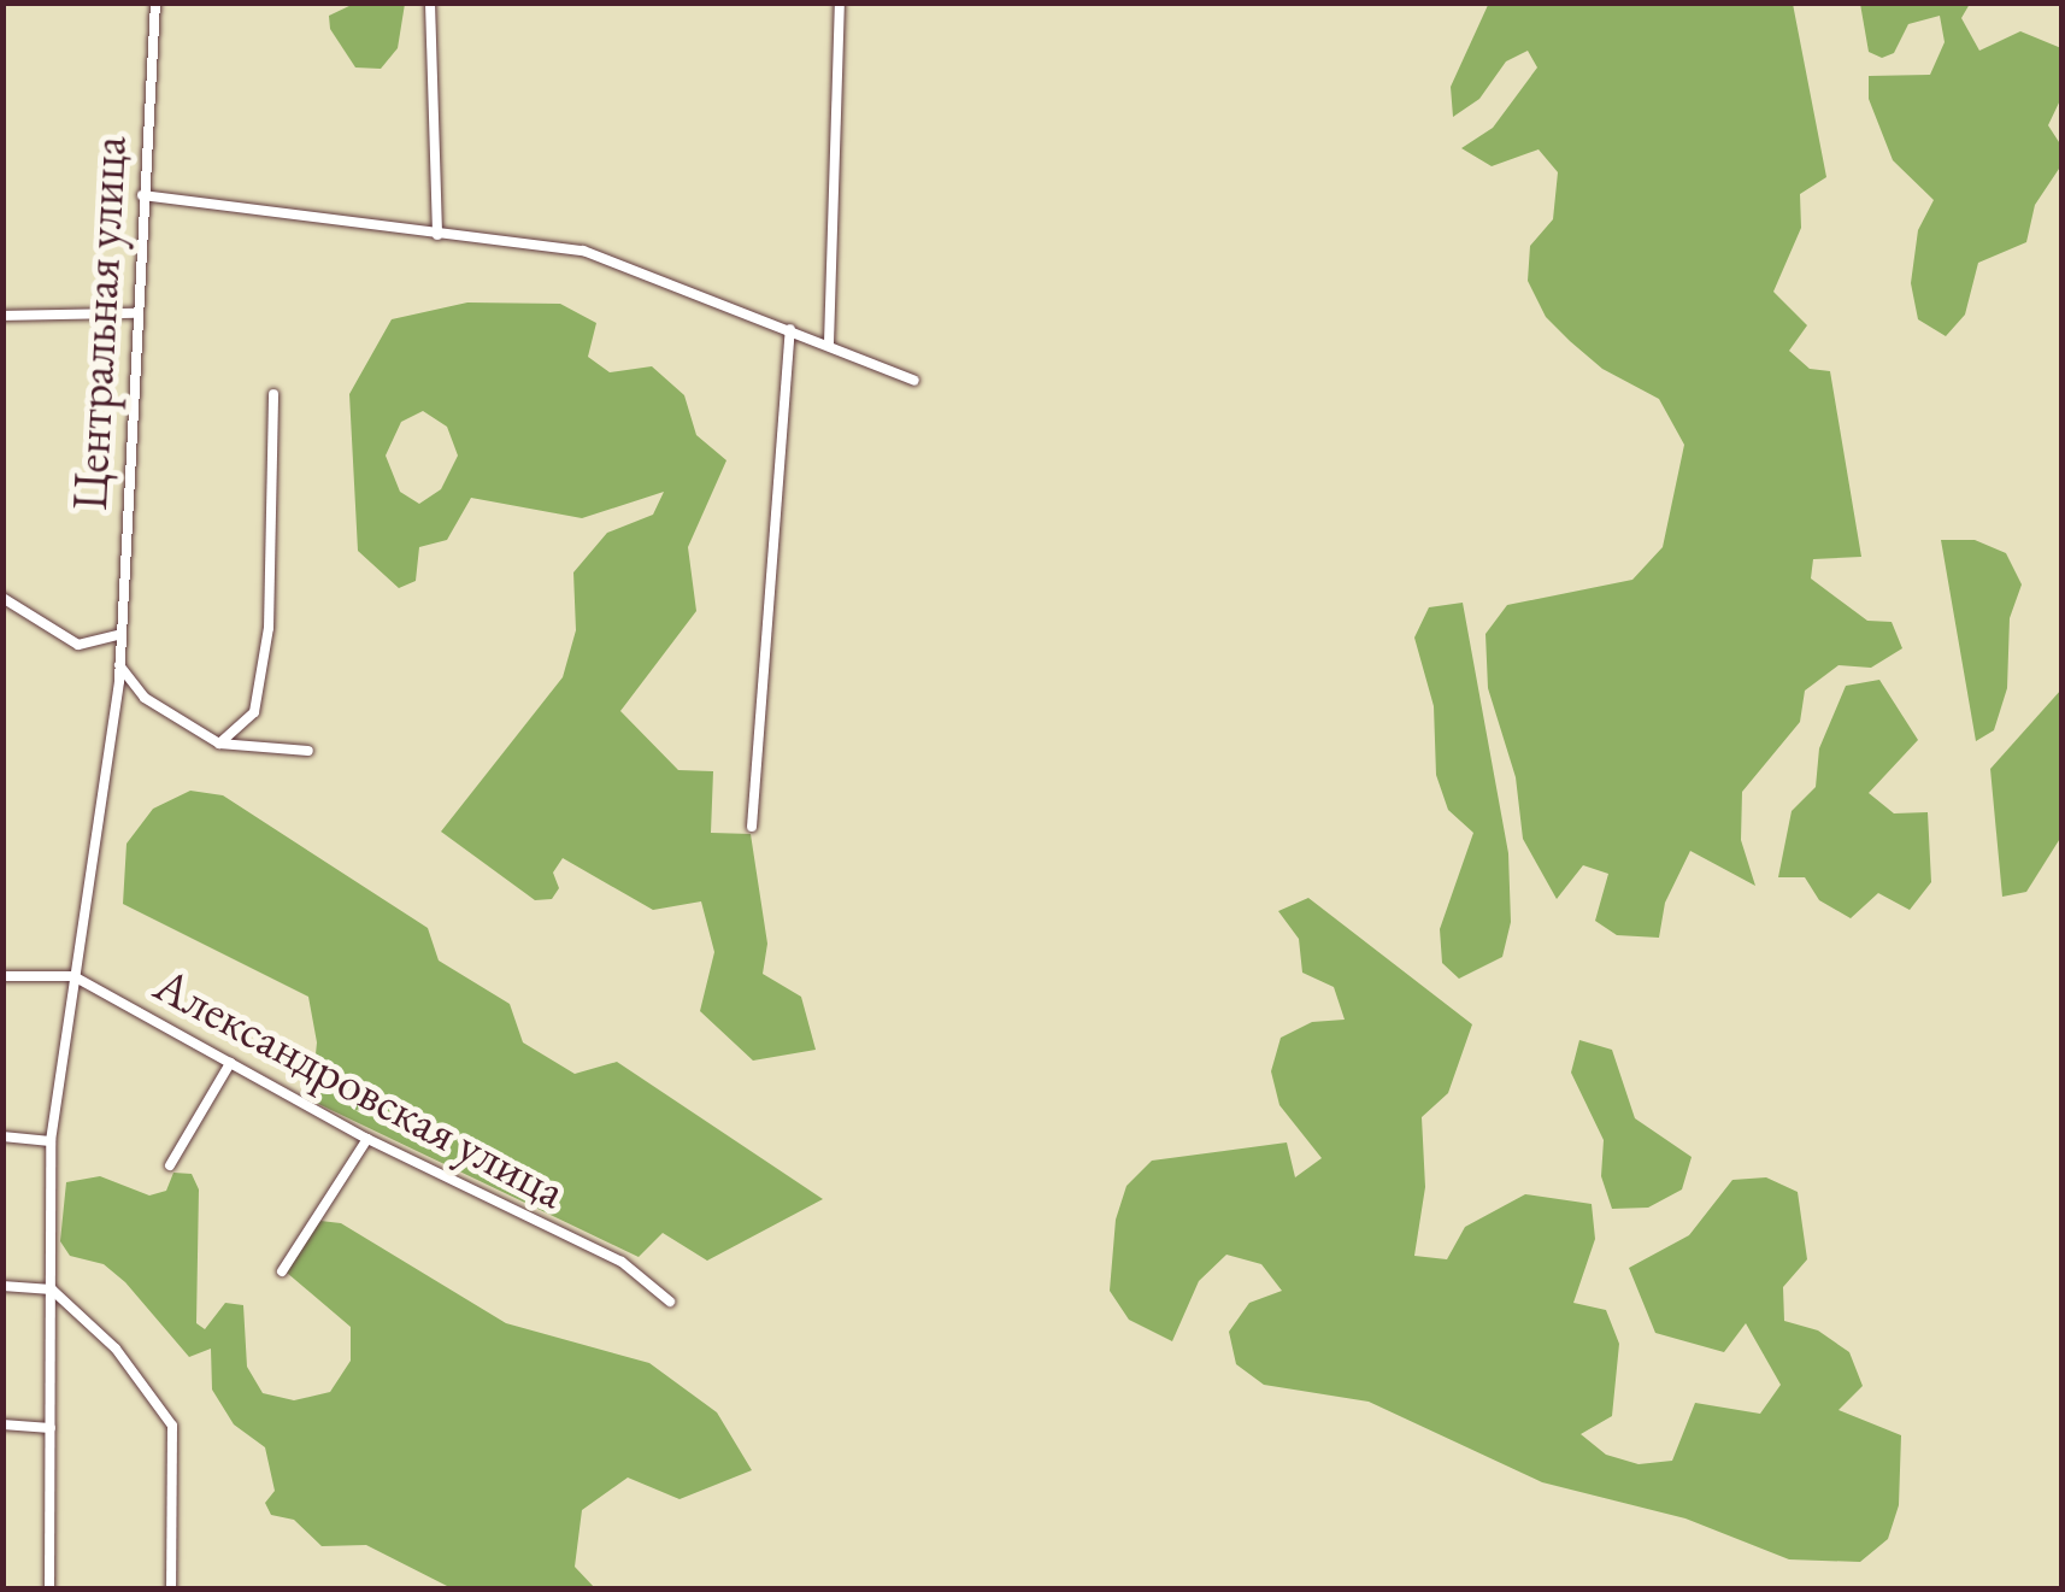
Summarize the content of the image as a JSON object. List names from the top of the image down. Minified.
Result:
{"streets":{"street":["Центральная улица","Александровская улица"]},"crossings":[["Центральная улица","Александровская улица"]]}
